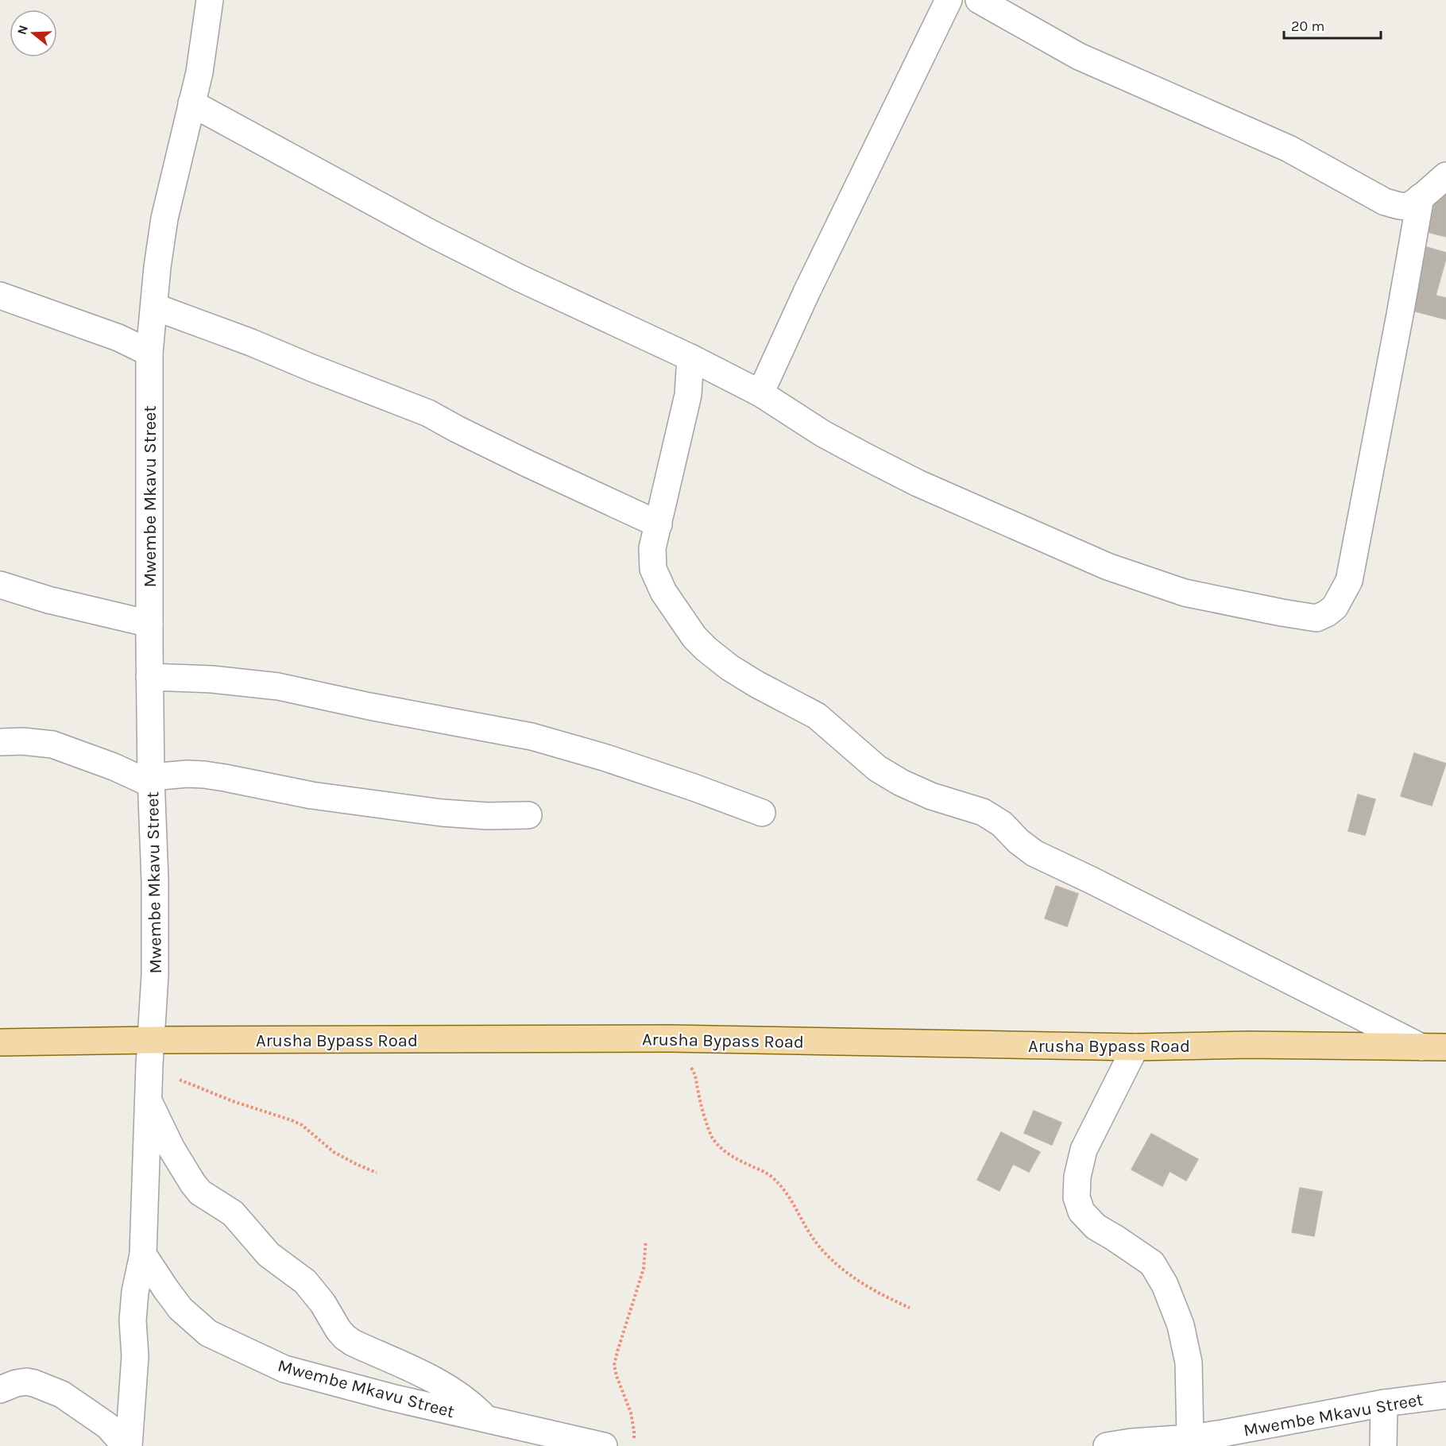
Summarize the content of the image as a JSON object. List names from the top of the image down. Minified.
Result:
{"streets":{"main road":["Arusha Bypass Road"],"street":["Mwembe Mkavu Street"]},"crossings":[["Mwembe Mkavu Street","Arusha Bypass Road"]],"scale_bar":"20 m","north":"left"}
